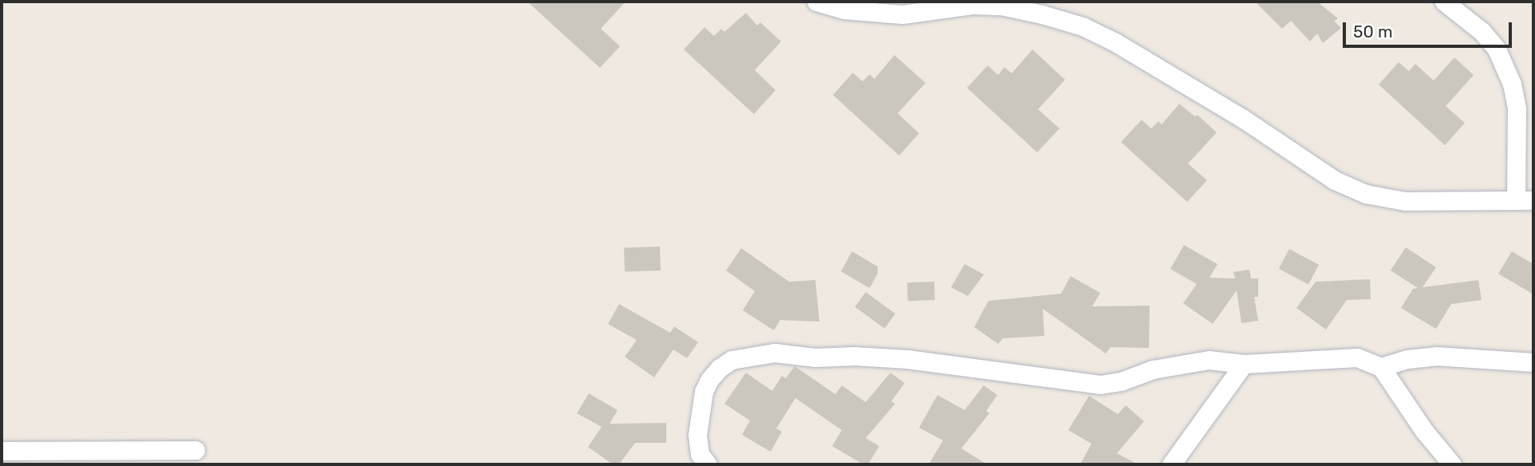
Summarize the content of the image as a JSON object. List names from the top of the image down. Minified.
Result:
{"scale_bar":"50 m"}
